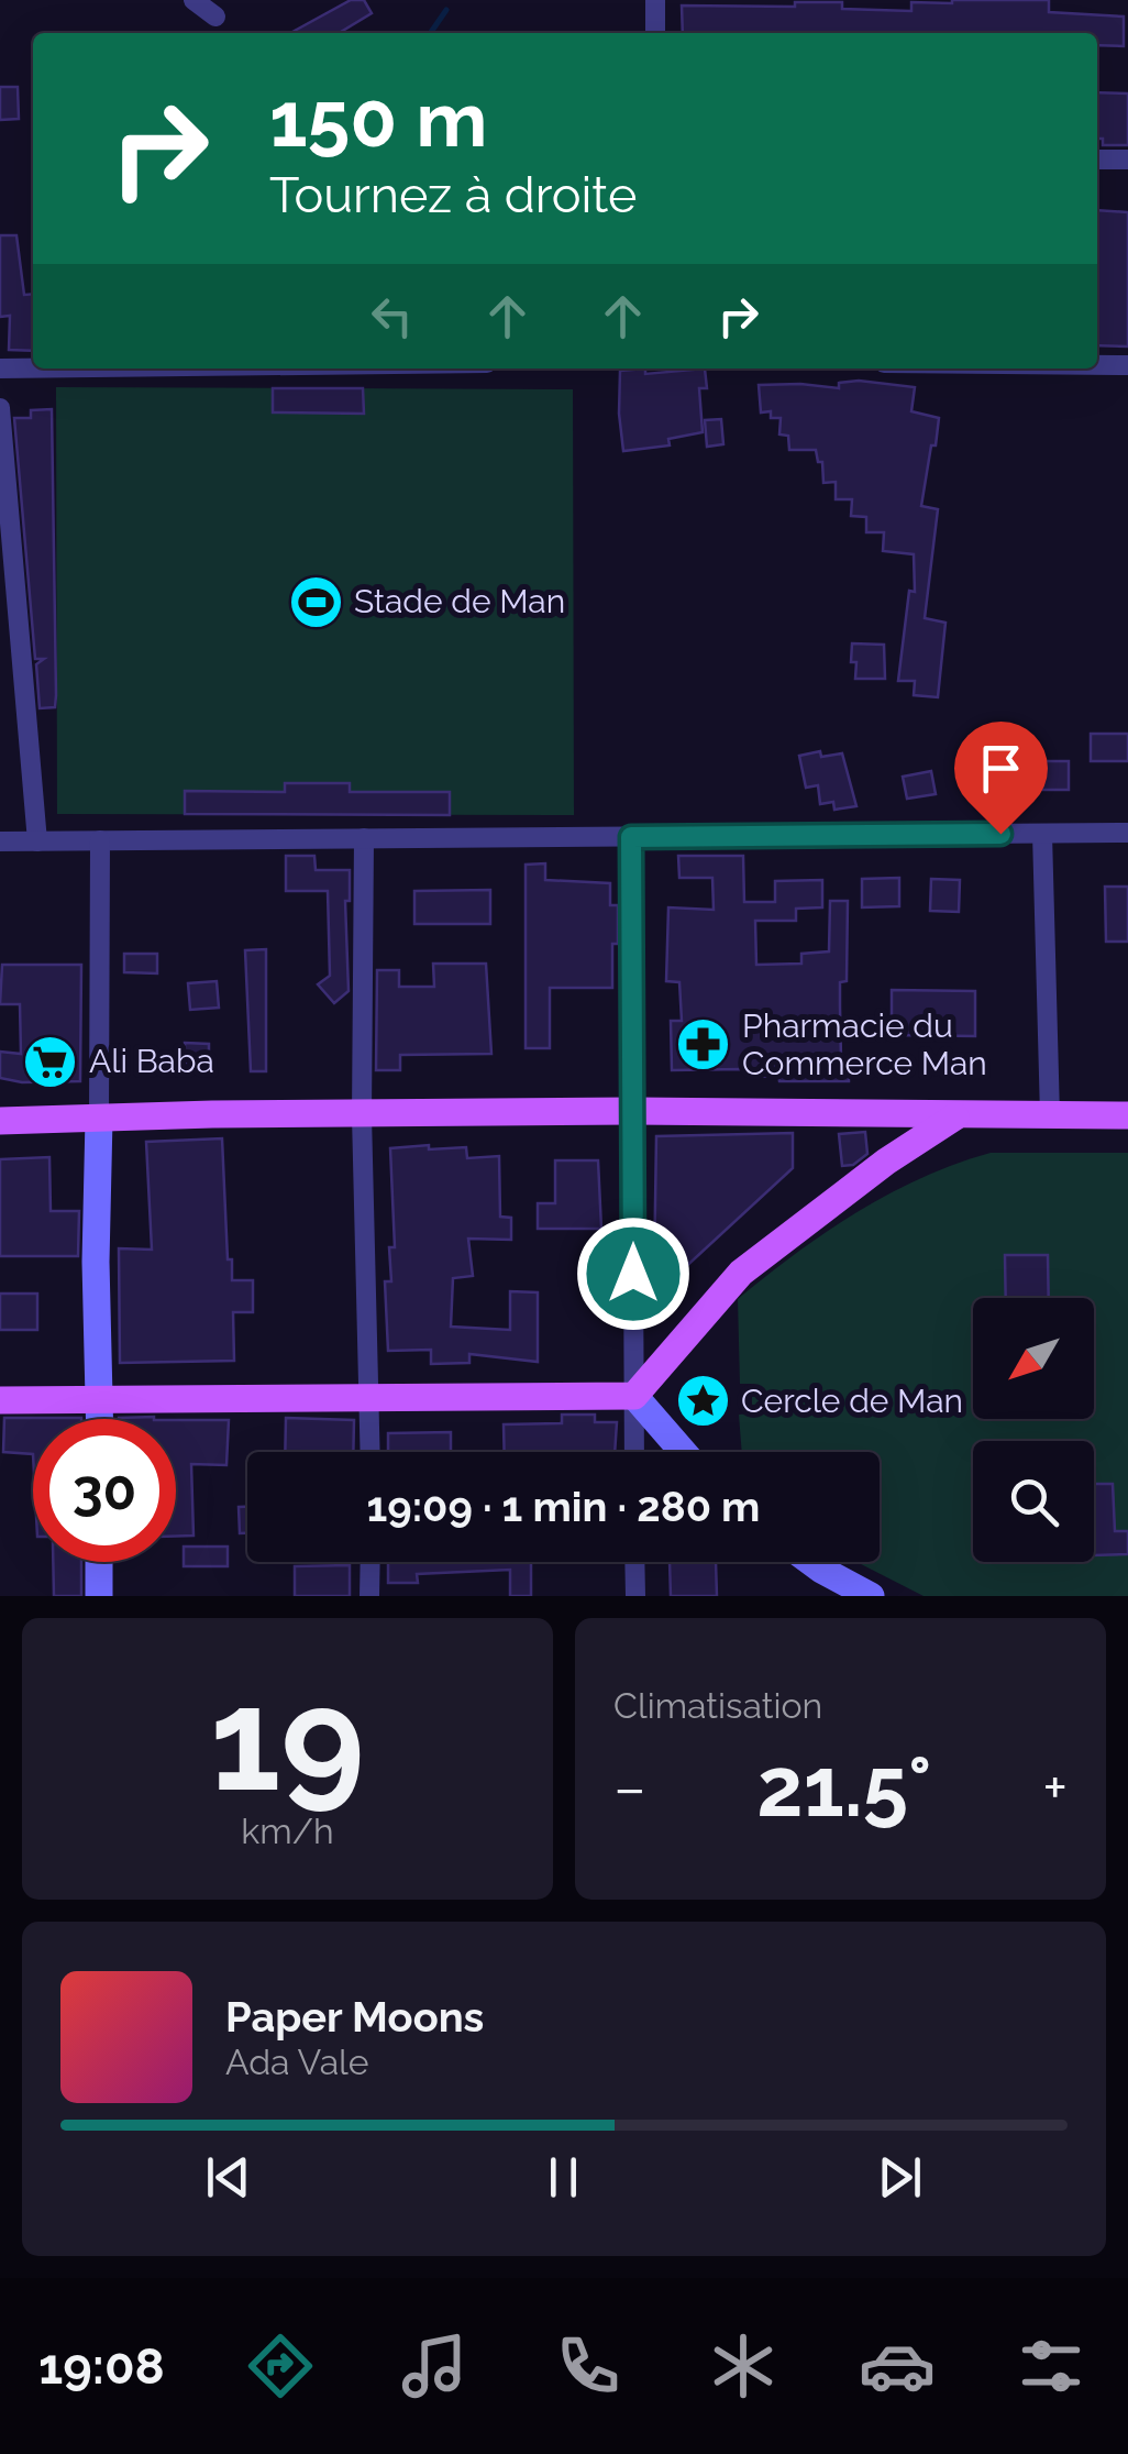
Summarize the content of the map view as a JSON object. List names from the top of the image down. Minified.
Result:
{"places":{"sports":["Stade de Man"],"pharmacy":["Pharmacie du Commerce Man"],"supermarket":["Ali Baba"],"place":["Cercle de Man"]},"north":"bottom left","page":{"turn":["150 m","Tournez à droite"],"limit":"30","trip":"19:09 · 1 min · 280 m","tile":[["19","km/h"],"Climatisation"],"heat":["−","21.5°","+"],"song":["Paper Moons","Ada Vale"],"tabs":"19:08"}}
